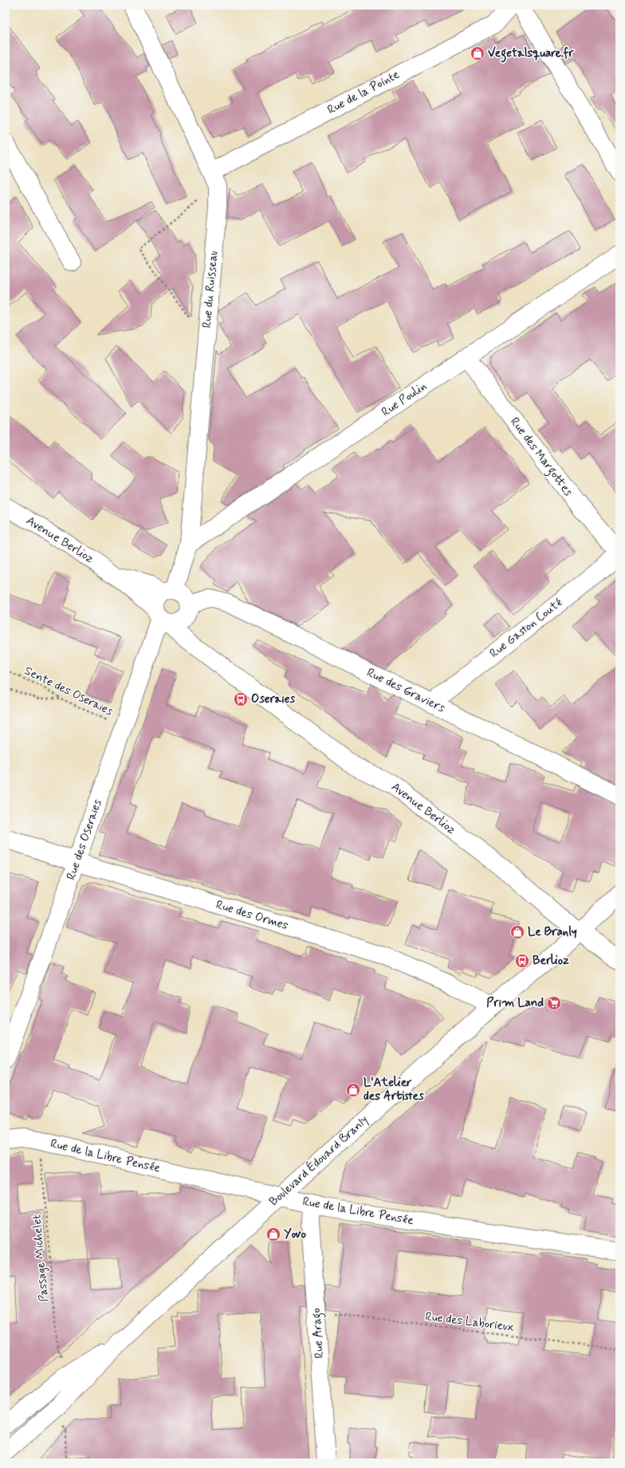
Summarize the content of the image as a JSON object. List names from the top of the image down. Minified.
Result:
{"streets":{"street":["Rue de la Pointe","Rue du Ruisseau","Rue Poulin","Rue des Margottes","Avenue Berlioz","Rue Gaston Couté","Rue des Graviers","Rue des Oseraies","Rue des Ormes","Rue de la Libre Pensée","Boulevard Édouard Branly","Rue Arago"],"path":["Sente des Oseraies","Passage Michelet","Rue des Laborieux"]},"crossings":[["Rue de la Pointe","Rue du Ruisseau"],["Rue du Ruisseau","Rue Poulin"],["Rue du Ruisseau","Avenue Berlioz"],["Rue du Ruisseau","Rue des Graviers"],["Rue du Ruisseau","Rue des Oseraies"],["Rue Poulin","Rue des Margottes"],["Rue des Margottes","Rue Gaston Couté"],["Avenue Berlioz","Rue des Graviers"],["Avenue Berlioz","Rue des Oseraies"],["Avenue Berlioz","Boulevard Édouard Branly"],["Rue Gaston Couté","Rue des Graviers"],["Rue des Graviers","Rue des Oseraies"],["Sente des Oseraies","Rue des Oseraies"],["Rue des Oseraies","Rue des Ormes"],["Rue des Ormes","Boulevard Édouard Branly"],["Rue de la Libre Pensée","Boulevard Édouard Branly"],["Rue de la Libre Pensée","Passage Michelet"],["Rue de la Libre Pensée","Rue Arago"],["Boulevard Édouard Branly","Passage Michelet"],["Rue des Laborieux","Rue Arago"]],"places":{"shop":["Vegetalsquare.fr","Le Branly","L'Atelier des Artistes","Yovo"],"bus stop":["Oseraies","Berlioz"],"supermarket":["Prim Land"]}}
